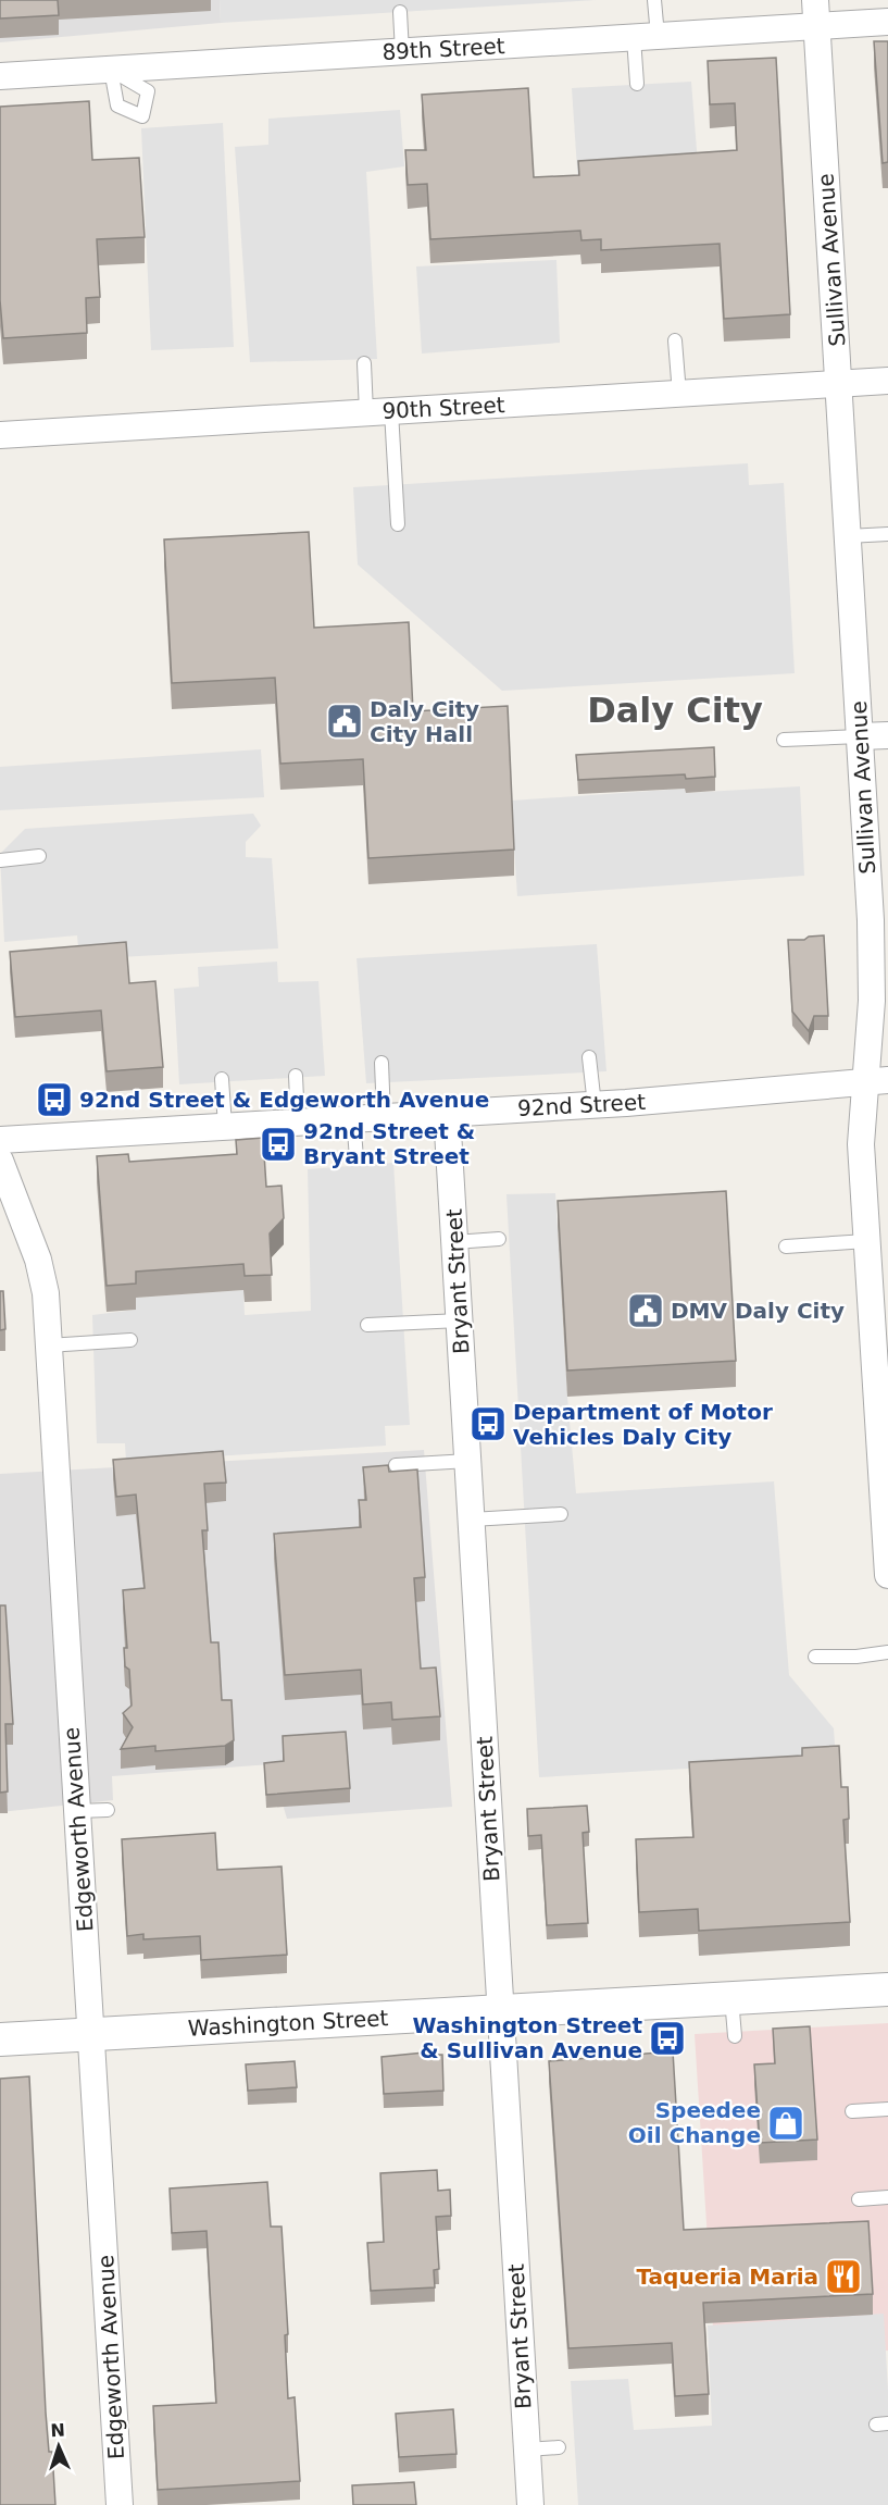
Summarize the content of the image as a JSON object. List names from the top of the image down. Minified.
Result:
{"streets":{"street":["89th Street","Sullivan Avenue","90th Street","92nd Street","Bryant Street","Edgeworth Avenue","Washington Street"]},"crossings":[["89th Street","Sullivan Avenue"],["Sullivan Avenue","90th Street"],["Sullivan Avenue","92nd Street"],["92nd Street","Bryant Street"],["Bryant Street","Washington Street"],["Edgeworth Avenue","Washington Street"]],"districts":["Daly City"],"places":{"public building":["Daly City City Hall","DMV Daly City"],"bus stop":["92nd Street & Edgeworth Avenue","92nd Street & Bryant Street","Department of Motor Vehicles Daly City","Washington Street & Sullivan Avenue"],"shop":["Speedee Oil Change"],"restaurant":["Taqueria Maria"]},"north":"top"}
